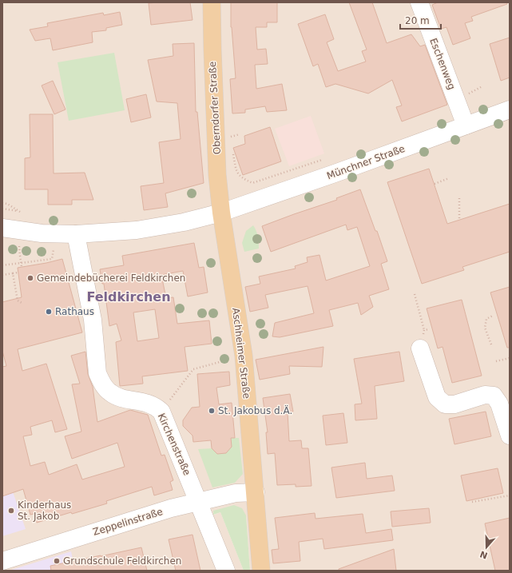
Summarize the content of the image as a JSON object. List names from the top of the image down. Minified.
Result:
{"streets":{"main road":["Oberndorfer Straße","Aschheimer Straße"],"street":["Eschenweg","Münchner Straße","Kirchenstraße","Zeppelinstraße"]},"crossings":[["Eschenweg","Münchner Straße"],["Oberndorfer Straße","Münchner Straße"],["Oberndorfer Straße","Aschheimer Straße"],["Münchner Straße","Aschheimer Straße"],["Münchner Straße","Kirchenstraße"],["Aschheimer Straße","Zeppelinstraße"],["Kirchenstraße","Zeppelinstraße"]],"districts":["Feldkirchen"],"places":["Gemeindebücherei Feldkirchen","Rathaus","St. Jakobus d.Ä.","Kinderhaus St. Jakob","Grundschule Feldkirchen"],"scale_bar":"20 m","north":"bottom"}
